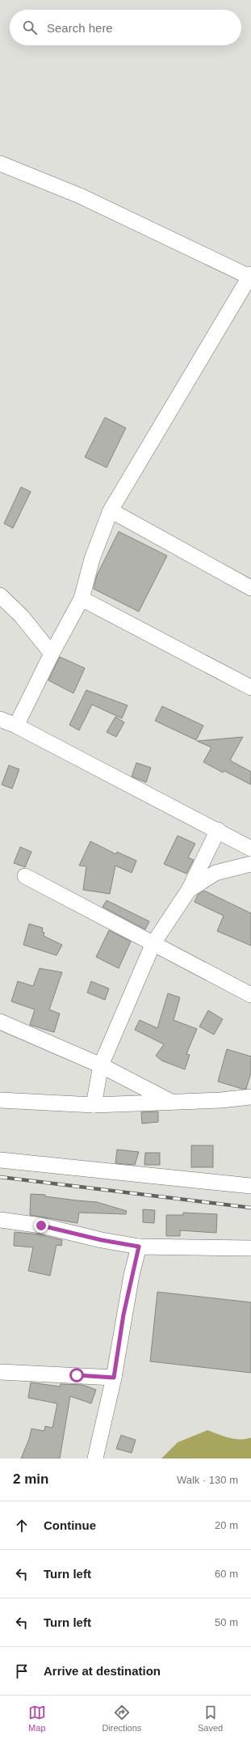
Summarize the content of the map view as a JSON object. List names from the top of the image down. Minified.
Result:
{"page":{"search":"Search here","heading":["2 min","Walk · 130 m"],"list":[["Continue","20 m"],["Turn left","60 m"],["Turn left","50 m"],"Arrive at destination"],"nav":["Map","Directions","Saved"]}}
